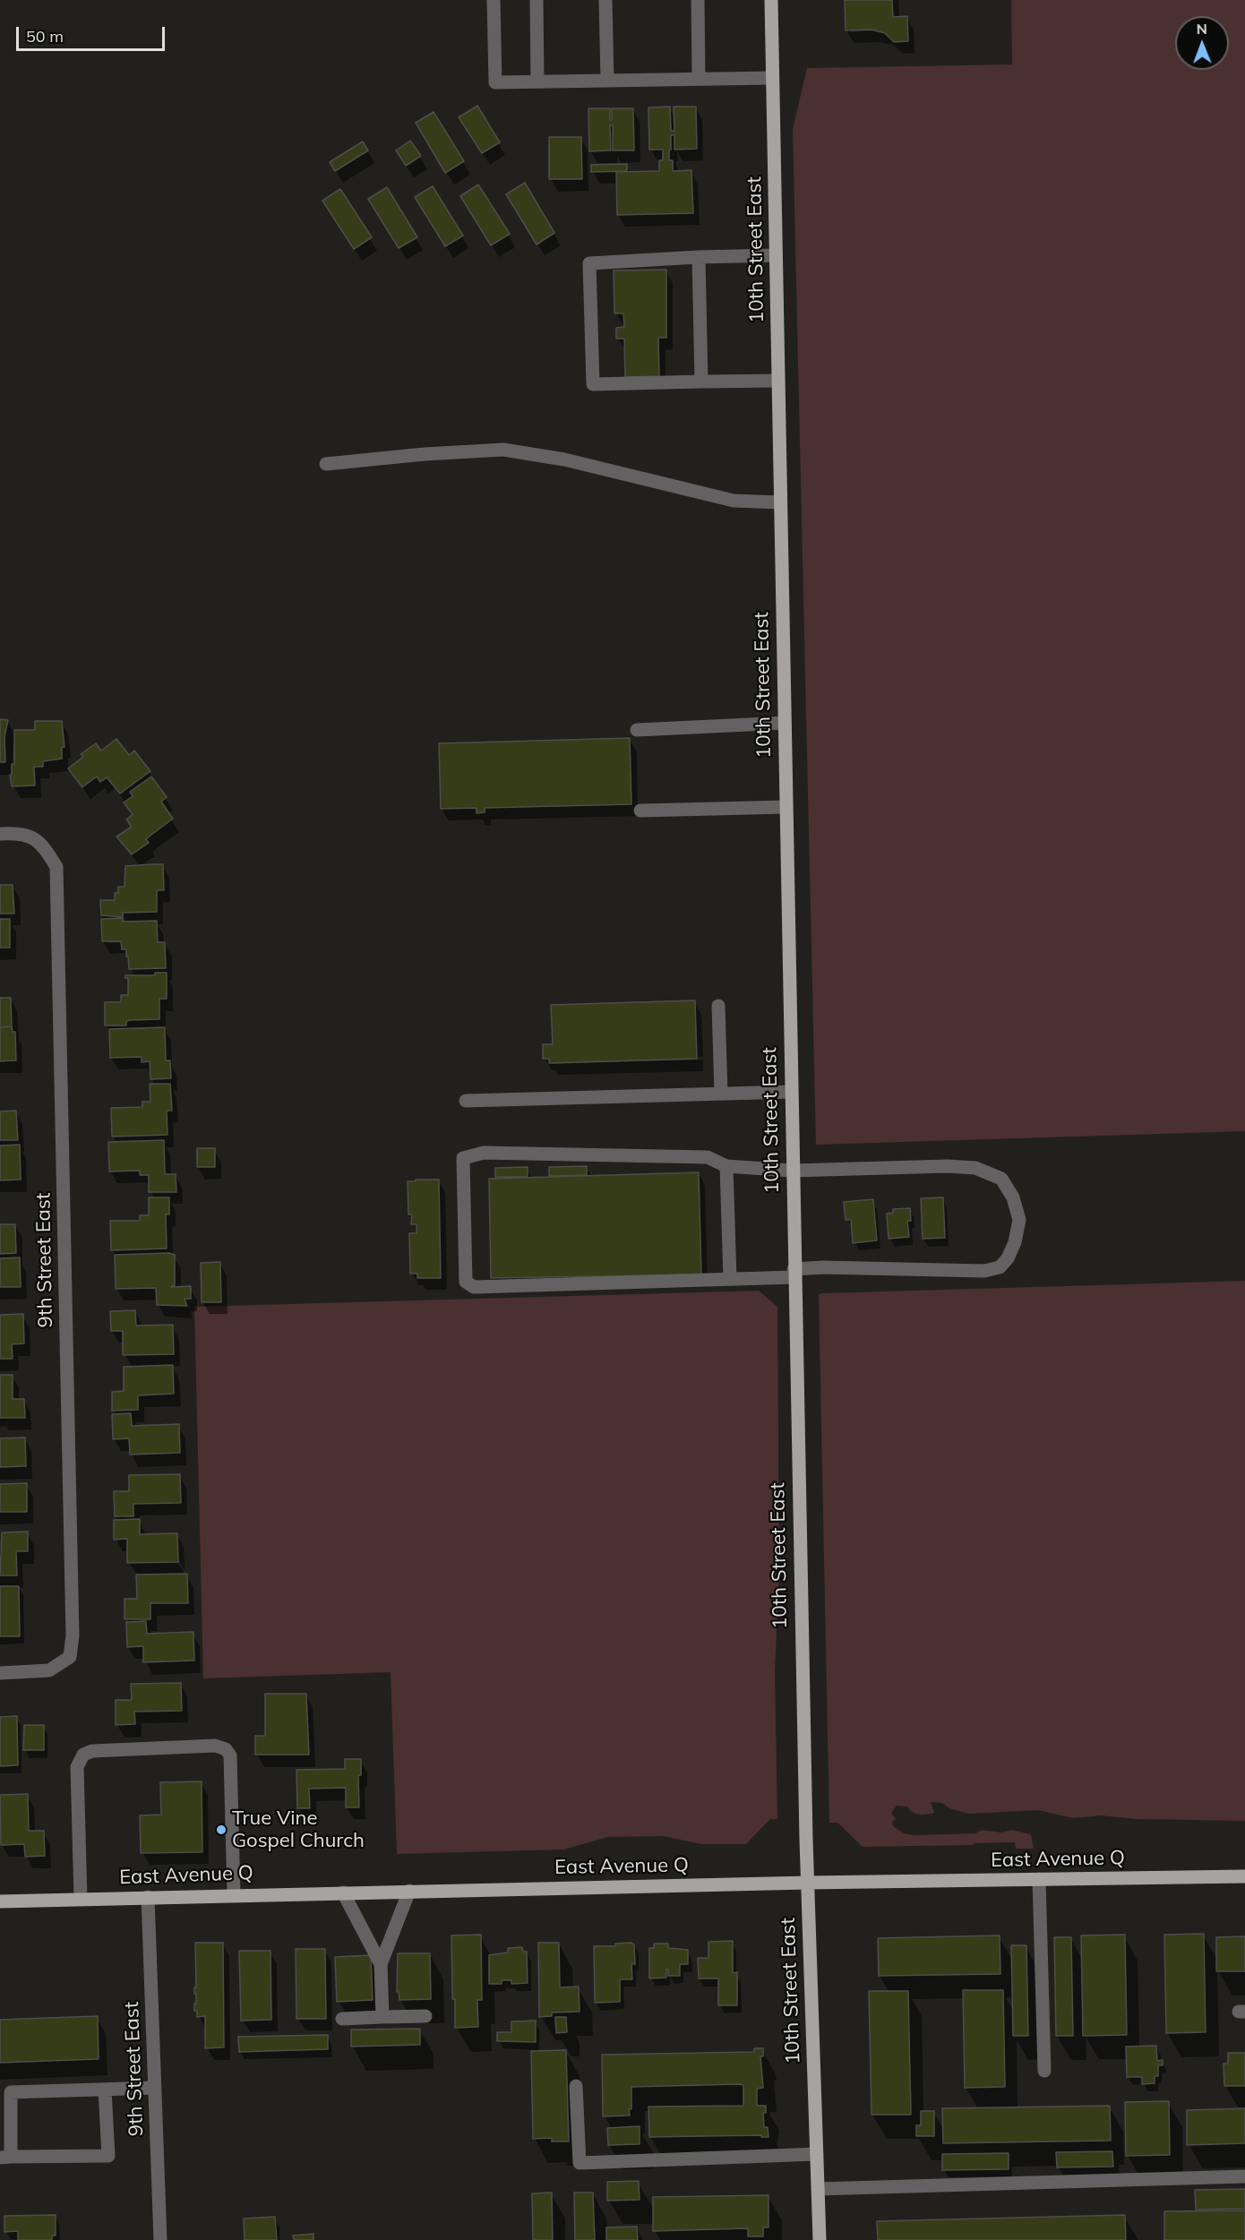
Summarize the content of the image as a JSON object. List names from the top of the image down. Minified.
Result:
{"streets":{"main road":["10th Street East","East Avenue Q"],"street":["9th Street East"]},"crossings":[["10th Street East","East Avenue Q"],["9th Street East","East Avenue Q"]],"places":["True Vine Gospel Church"],"scale_bar":"50 m","north":"top"}
